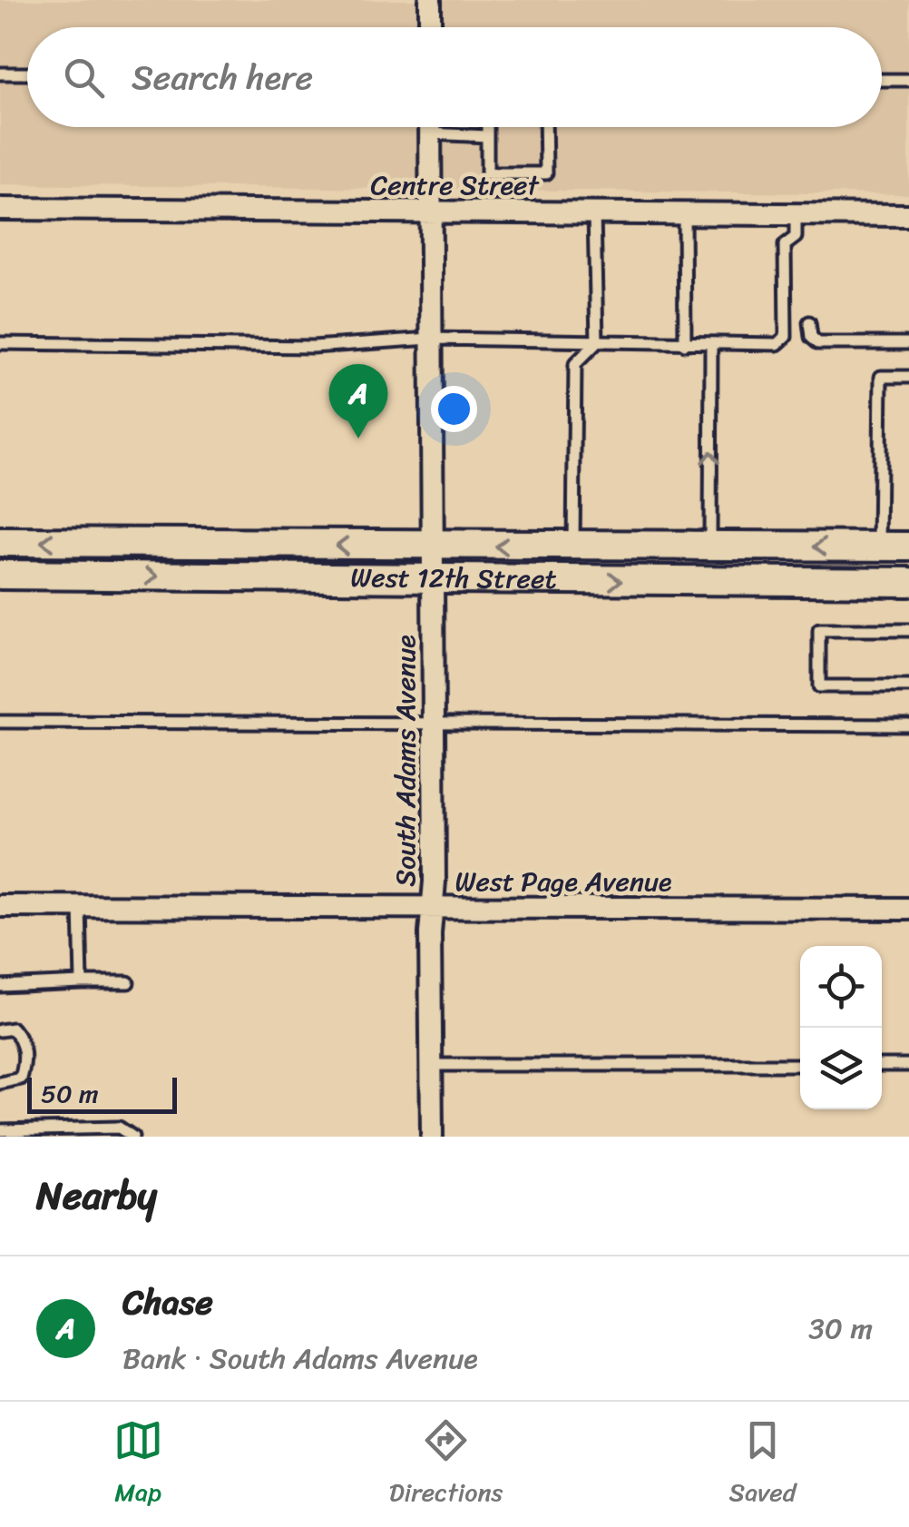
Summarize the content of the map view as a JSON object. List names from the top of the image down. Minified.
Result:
{"streets":{"main road":["West 12th Street"],"street":["Centre Street","South Adams Avenue","West Page Avenue"]},"crossings":[["Centre Street","South Adams Avenue"],["West 12th Street","South Adams Avenue"],["South Adams Avenue","West Page Avenue"]],"scale_bar":"50 m","page":{"search":"Search here","pins":"A","scale":"50 m","heading":"Nearby","list":[{"mark":"A","name":"Chase","note":"Bank · South Adams Avenue","value":"30 m"}],"nav":["Map","Directions","Saved"]}}
